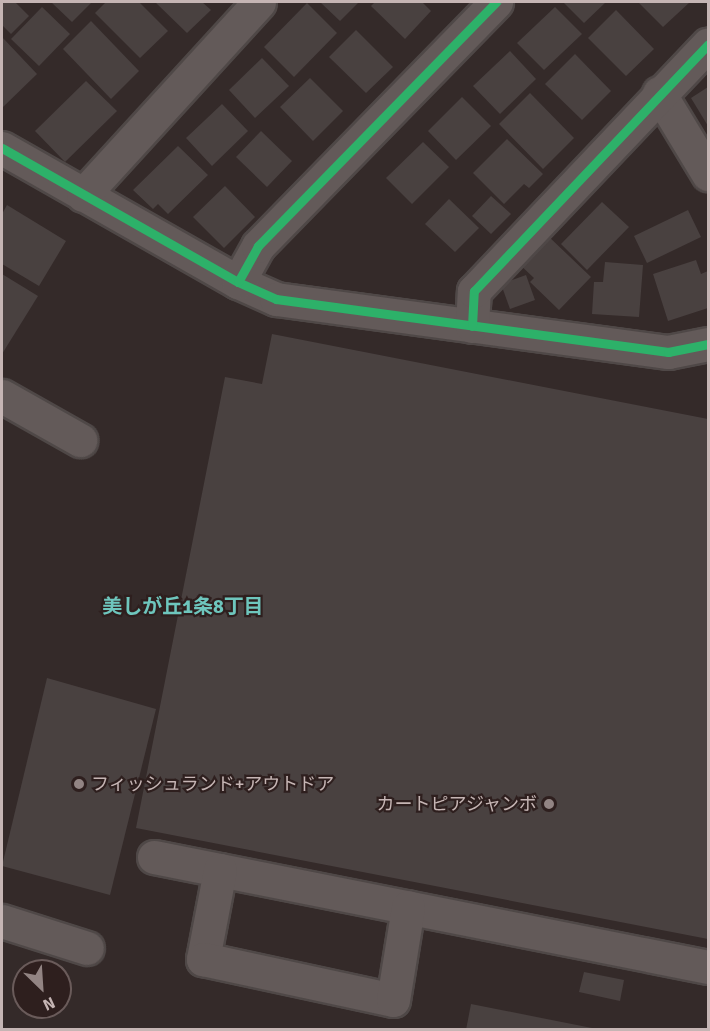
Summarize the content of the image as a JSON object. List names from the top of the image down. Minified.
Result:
{"districts":["美しが丘1条8丁目"],"places":["フィッシュランド+アウトドア","カートピアジャンボ"],"north":"bottom right"}
